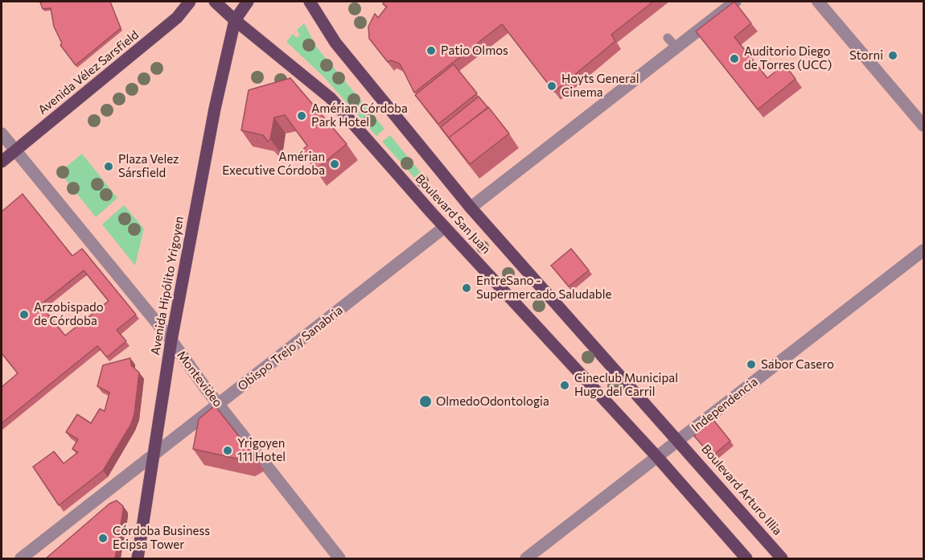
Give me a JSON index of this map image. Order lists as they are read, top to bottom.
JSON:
{
  "streets": {
    "main road": [
      "Avenida Vélez Sarsfield",
      "Boulevard San Juan",
      "Avenida Hipólito Yrigoyen",
      "Boulevard Arturo Illia"
    ],
    "street": ["Obispo Trejo y Sanabria", "Montevideo", "Independencia"]
  },
  "crossings": [
    ["Avenida Vélez Sarsfield", "Montevideo"],
    ["Boulevard San Juan", "Avenida Hipólito Yrigoyen"],
    ["Boulevard San Juan", "Obispo Trejo y Sanabria"],
    ["Boulevard San Juan", "Independencia"],
    ["Boulevard San Juan", "Boulevard Arturo Illia"],
    ["Avenida Hipólito Yrigoyen", "Obispo Trejo y Sanabria"],
    ["Avenida Hipólito Yrigoyen", "Montevideo"],
    ["Obispo Trejo y Sanabria", "Montevideo"],
    ["Independencia", "Boulevard Arturo Illia"]
  ],
  "places": [
    "Patio Olmos",
    "Storni",
    "Auditorio Diego de Torres (UCC)",
    "Hoyts General Cinema",
    "Amérian Córdoba Park Hotel",
    "Amérian Executive Córdoba",
    "Plaza Velez Sársfield",
    "EntreSano - Supermercado Saludable",
    "Arzobispado de Córdoba",
    "Sabor Casero",
    "Cineclub Municipal Hugo del Carril",
    "OlmedoOdontologia",
    "Yrigoyen 111 Hotel",
    "Córdoba Business Ecipsa Tower"
  ]
}
